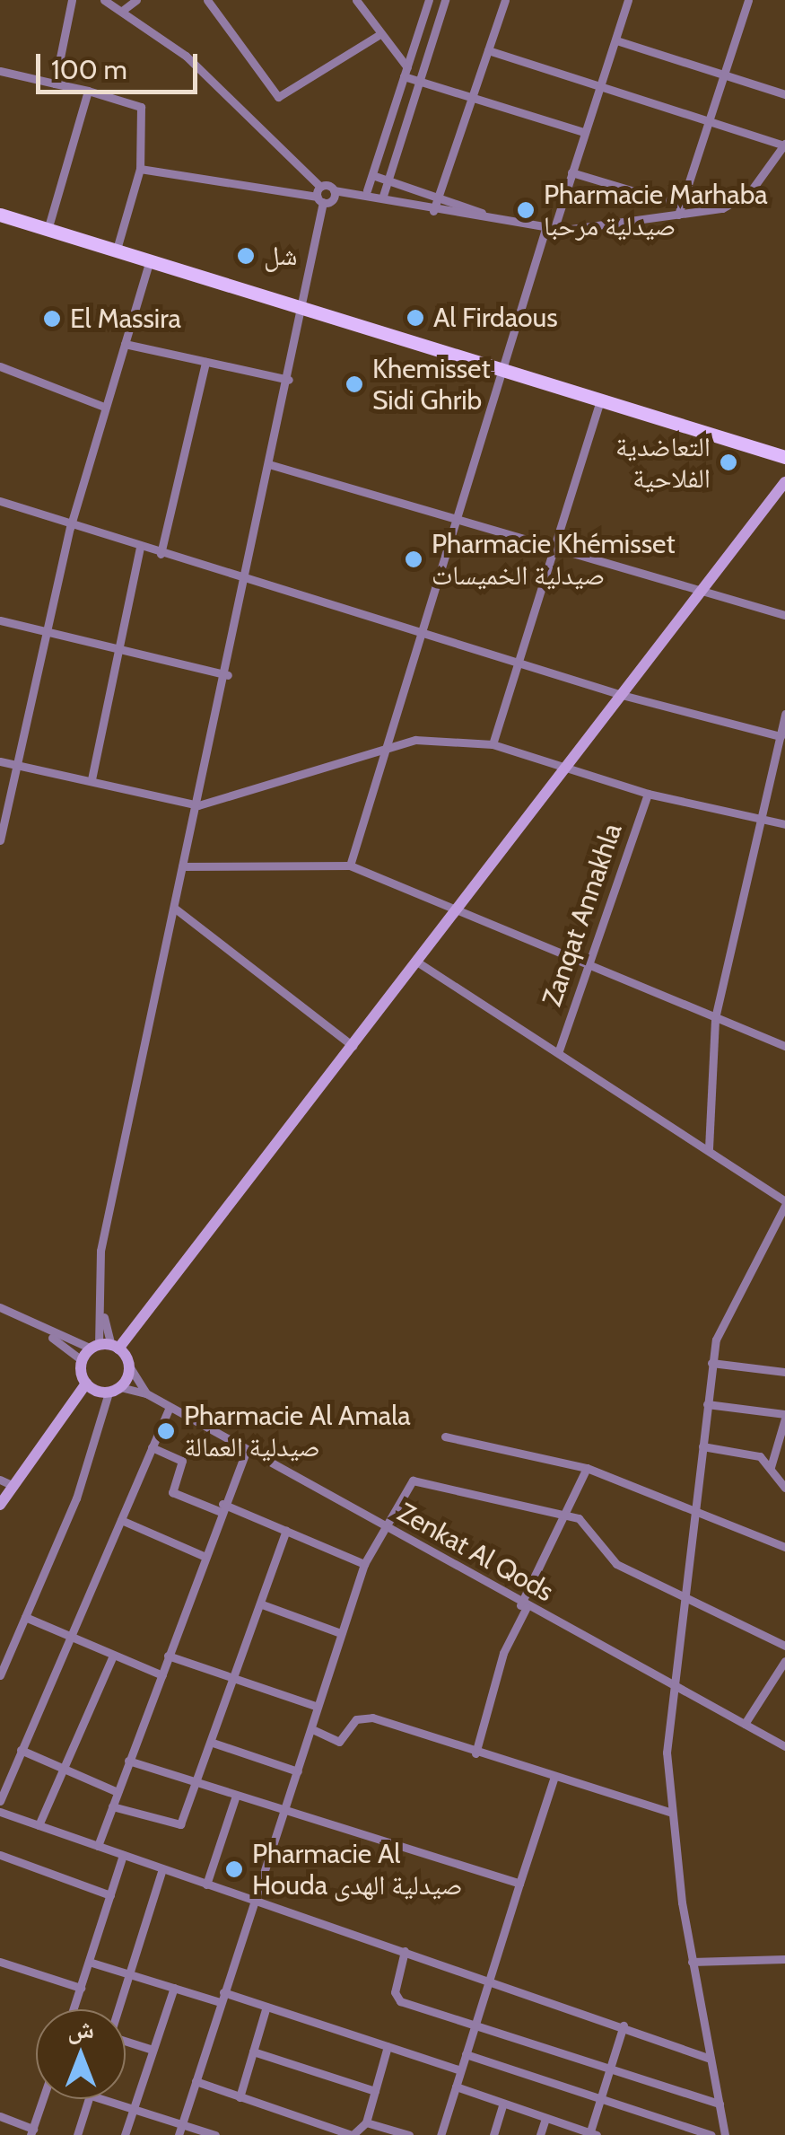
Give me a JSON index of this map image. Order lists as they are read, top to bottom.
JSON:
{
  "streets": {
    "street": ["Zanqat Annakhla", "Zenkat Al Qods"]
  },
  "places": [
    "Pharmacie Marhaba صيدلية مرحبا",
    "شل",
    "Al Firdaous",
    "El Massira",
    "Khemisset Sidi Ghrib",
    "التعاضدية الفلاحية",
    "Pharmacie Khémisset صيدلية الخميسات",
    "Pharmacie Al Amala صيدلية العمالة",
    "Pharmacie Al Houda صيدلية الهدى"
  ],
  "scale_bar": "100 m",
  "north": "top"
}
